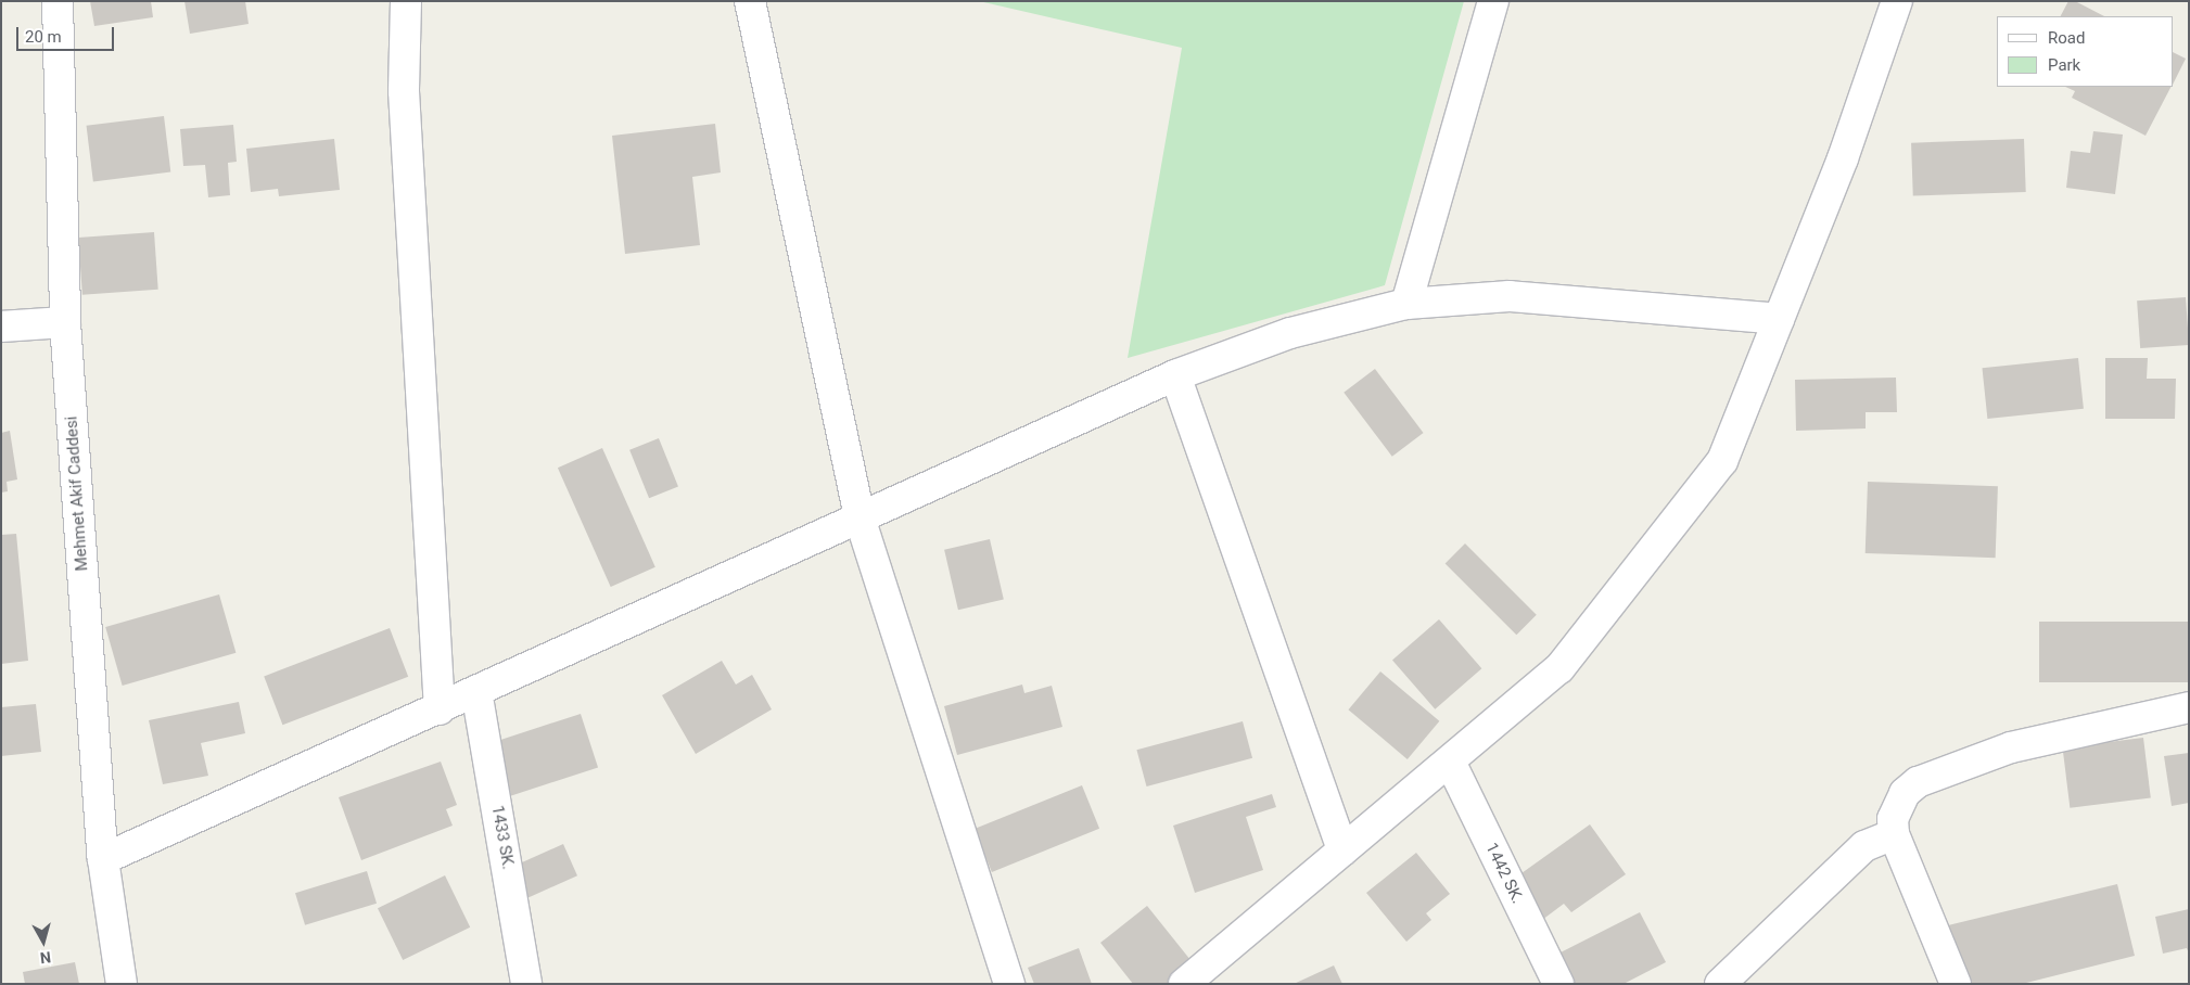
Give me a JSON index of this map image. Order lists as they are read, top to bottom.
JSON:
{
  "streets": {
    "street": ["Mehmet Akif Caddesi", "1433 SK.", "1442 SK."]
  },
  "legend": ["Road", "Park"],
  "scale_bar": "20 m",
  "north": "bottom"
}
